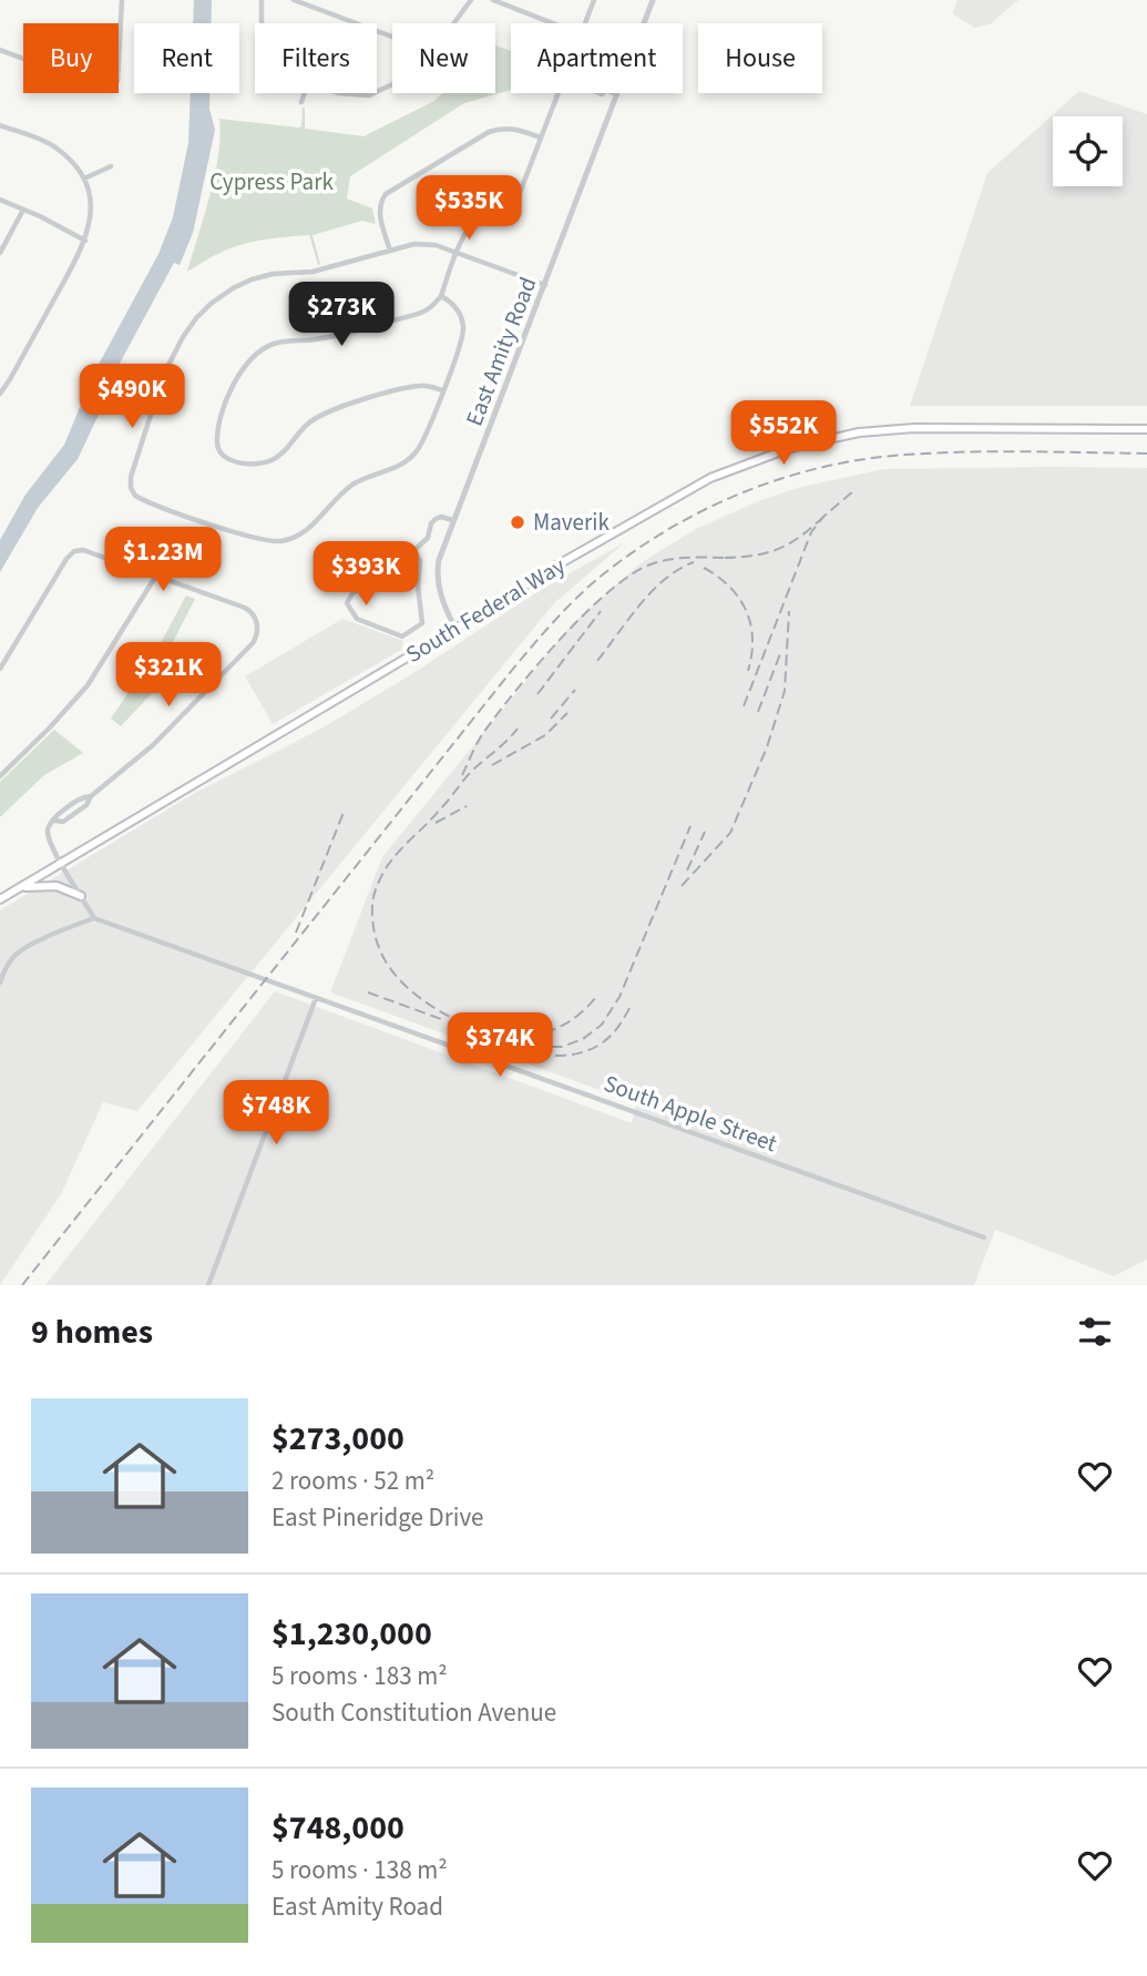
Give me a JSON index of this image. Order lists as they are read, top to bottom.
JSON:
{
  "streets": {
    "main road": ["South Federal Way"],
    "street": ["East Amity Road", "South Apple Street"]
  },
  "crossings": [
    ["East Amity Road", "South Federal Way"]
  ],
  "parks": ["Cypress Park"],
  "places": ["Maverik"],
  "page": {
    "chip": [
      "Buy",
      "Rent",
      "Filters",
      "New",
      "Apartment",
      "House"
    ],
    "price": [
      "$535K",
      "$273K",
      "$490K",
      "$552K",
      "$1.23M",
      "$393K",
      "$321K",
      "$374K",
      "$748K"
    ],
    "heading": "9 homes",
    "list": [
      {
        "name": "$273,000",
        "note": "2 rooms · 52 m² · East Pineridge Drive"
      },
      {
        "name": "$1,230,000",
        "note": "5 rooms · 183 m² · South Constitution Avenue"
      },
      {
        "name": "$748,000",
        "note": "5 rooms · 138 m² · East Amity Road"
      }
    ]
  }
}
